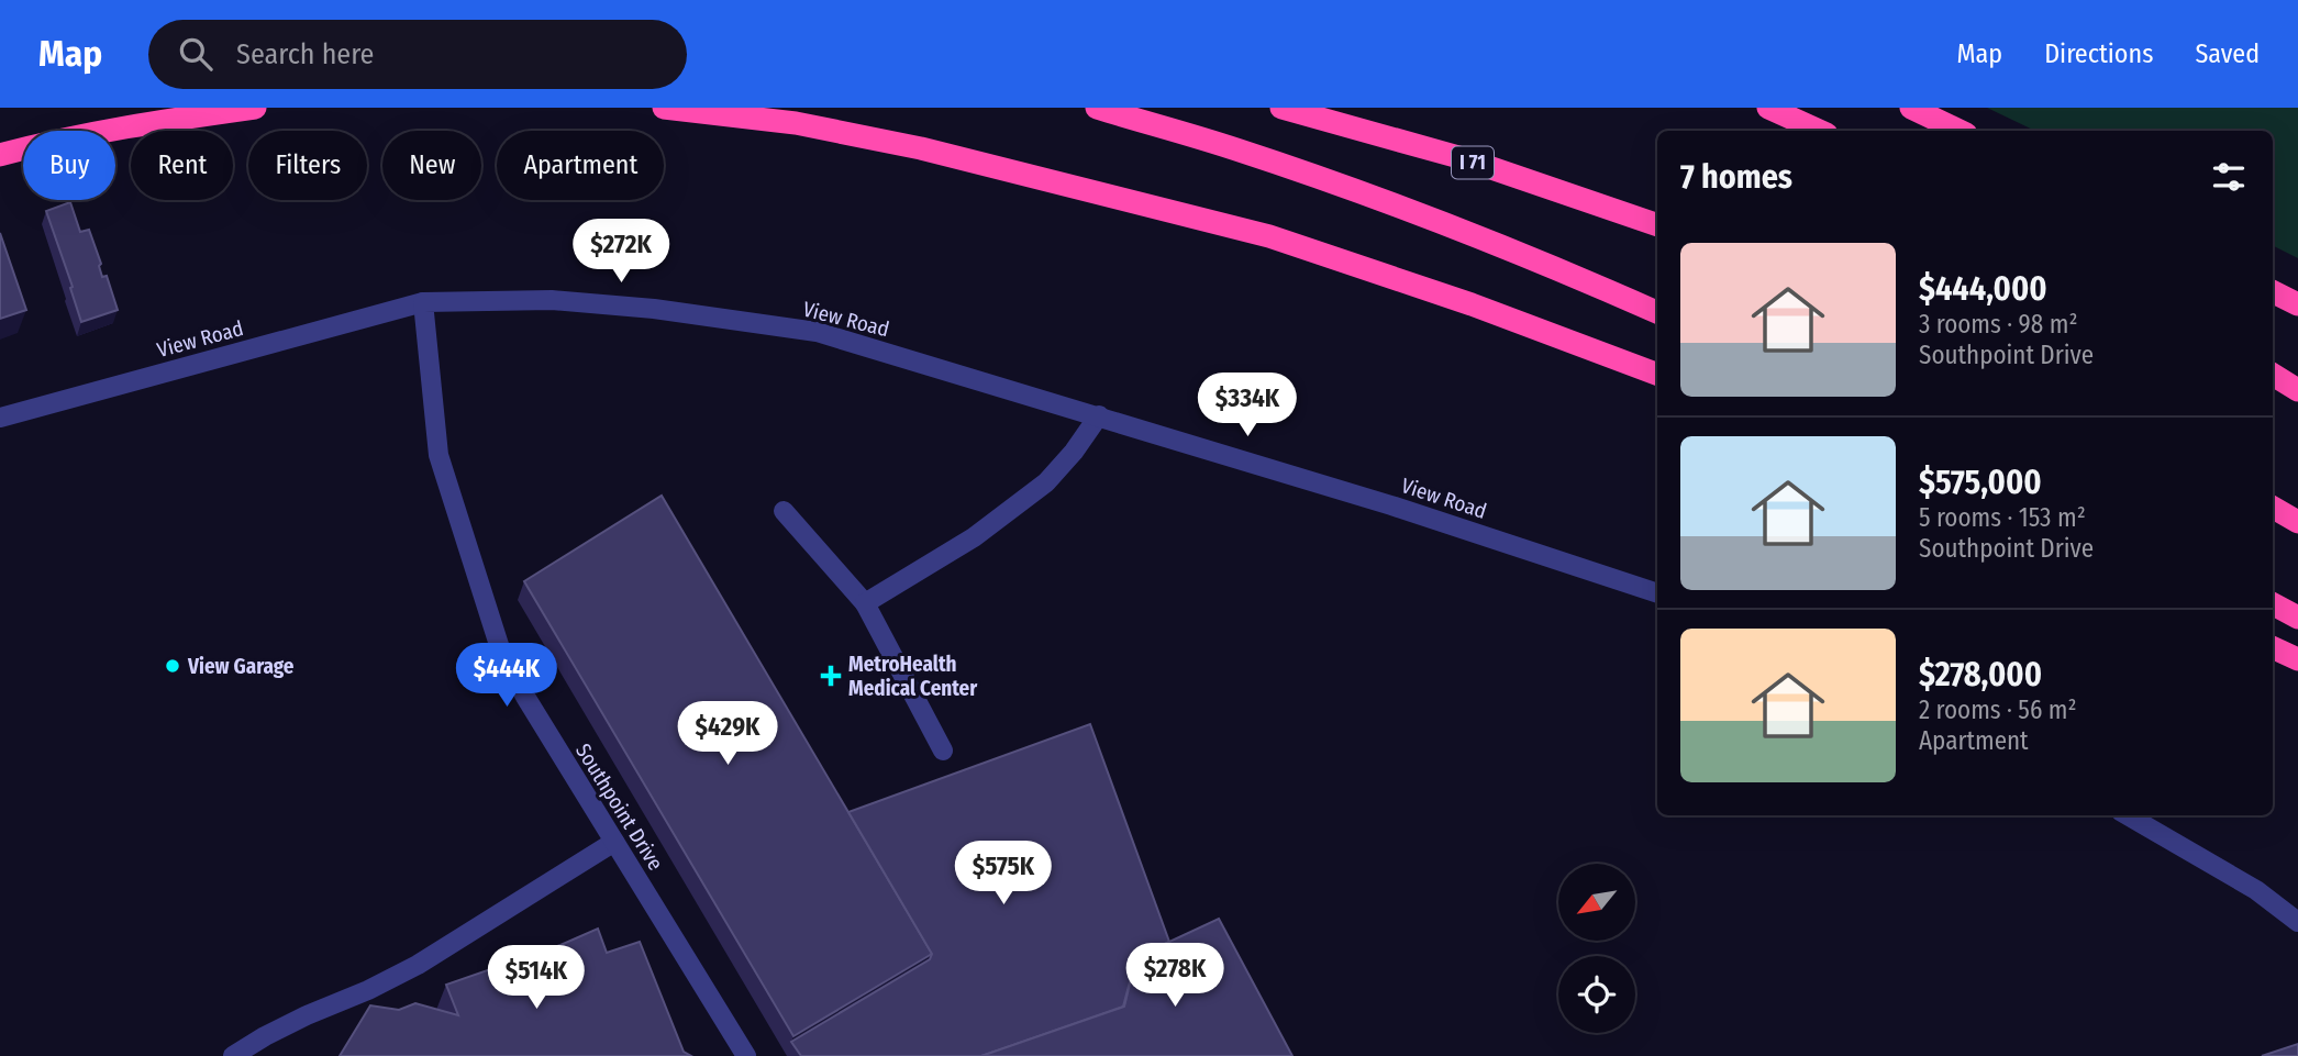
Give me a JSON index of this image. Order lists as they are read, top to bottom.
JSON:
{
  "streets": {
    "highway": ["I 71"],
    "street": ["View Road", "Southpoint Drive"]
  },
  "crossings": [
    ["View Road", "Southpoint Drive"]
  ],
  "places": {
    "other": ["View Garage"],
    "health": ["MetroHealth Medical Center"]
  },
  "north": "bottom left",
  "page": {
    "header": "Map",
    "search": "Search here",
    "nav": ["Map", "Directions", "Saved"],
    "chip": [
      "Buy",
      "Rent",
      "Filters",
      "New",
      "Apartment"
    ],
    "heading": "7 homes",
    "price": [
      "$272K",
      "$334K",
      "$444K",
      "$429K",
      "$575K",
      "$278K",
      "$514K"
    ],
    "list": [
      {
        "name": "$444,000",
        "note": "3 rooms · 98 m² · Southpoint Drive"
      },
      {
        "name": "$575,000",
        "note": "5 rooms · 153 m² · Southpoint Drive"
      },
      {
        "name": "$278,000",
        "note": "2 rooms · 56 m² · Apartment"
      }
    ]
  }
}
